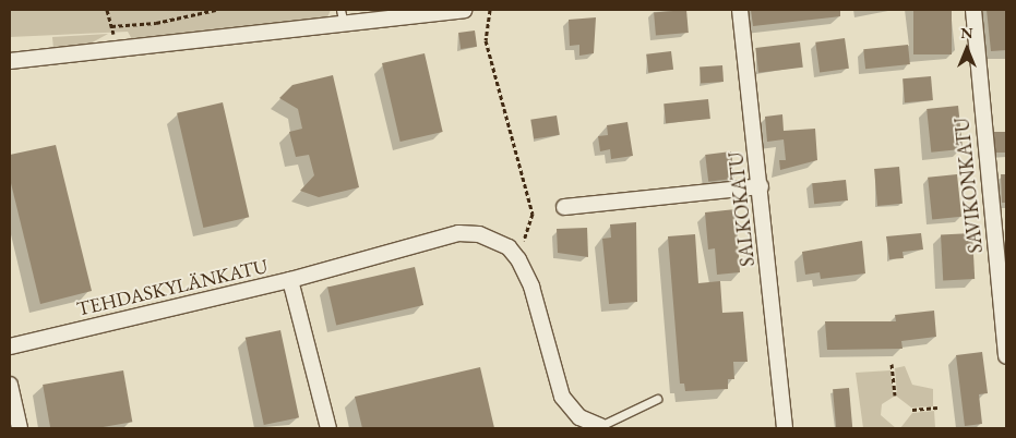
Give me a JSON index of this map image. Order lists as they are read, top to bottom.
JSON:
{
  "streets": {
    "street": ["SAVIKONKATU", "SALKOKATU", "TEHDASKYLÄNKATU"]
  },
  "north": "top"
}
